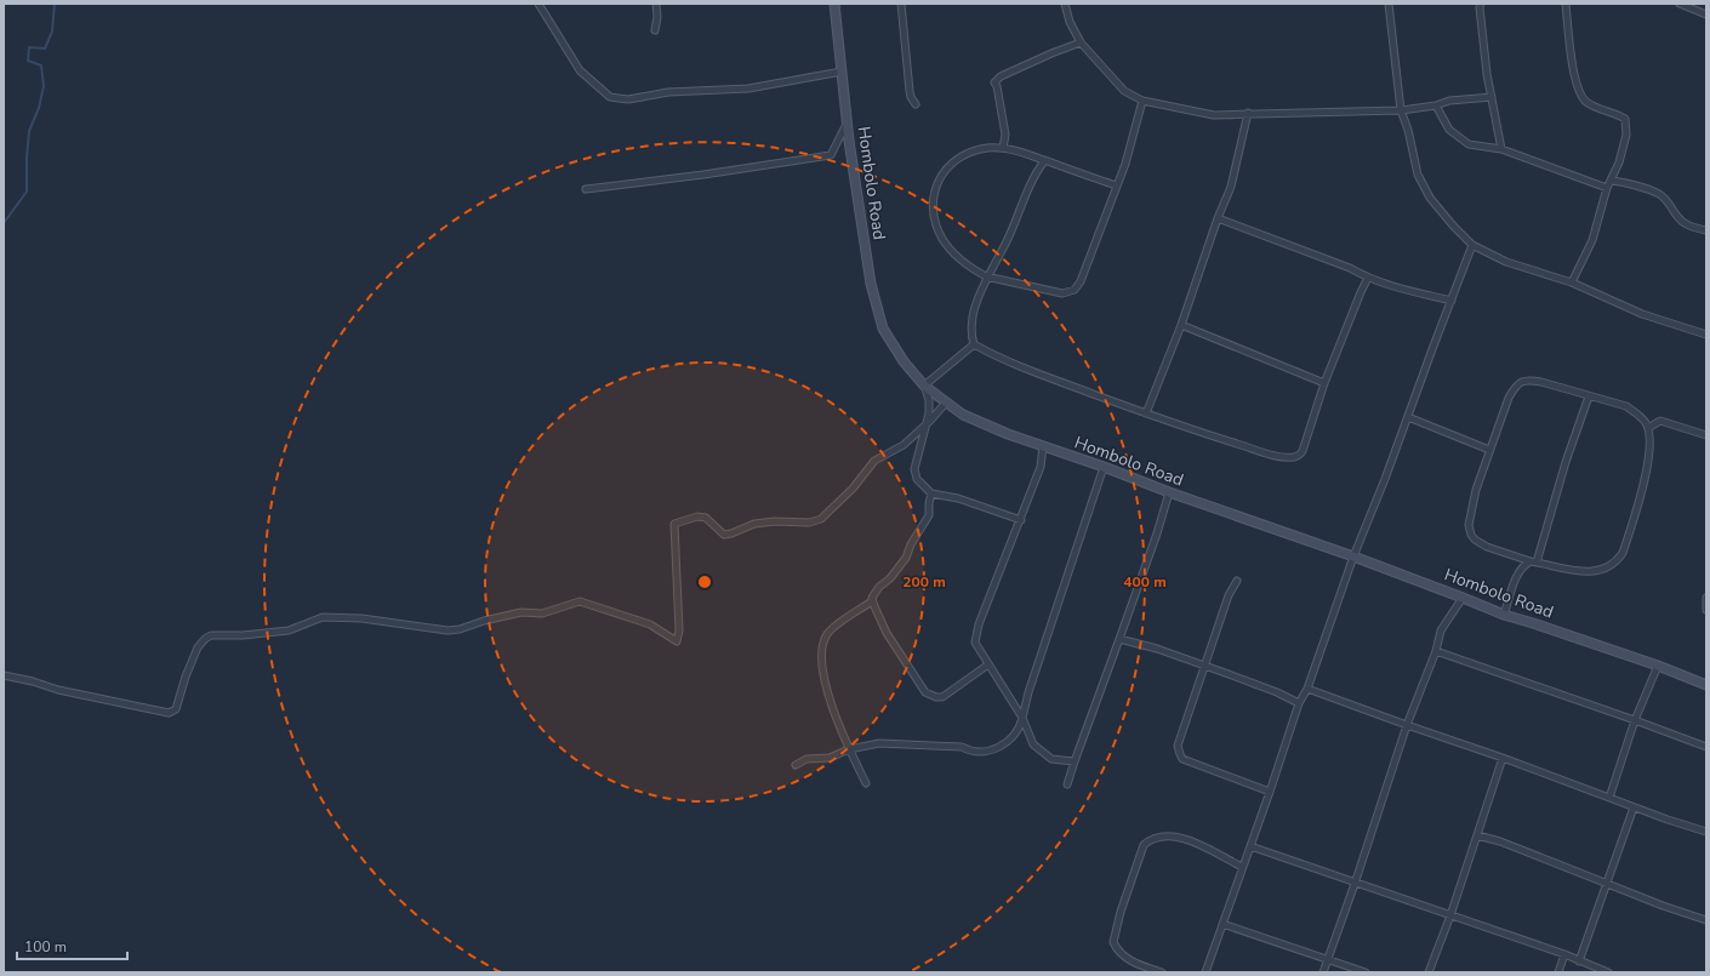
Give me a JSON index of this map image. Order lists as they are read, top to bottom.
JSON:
{
  "streets": {
    "street": ["Hombolo Road"]
  },
  "scale_bar": "100 m",
  "rings": ["200 m", "400 m"]
}
